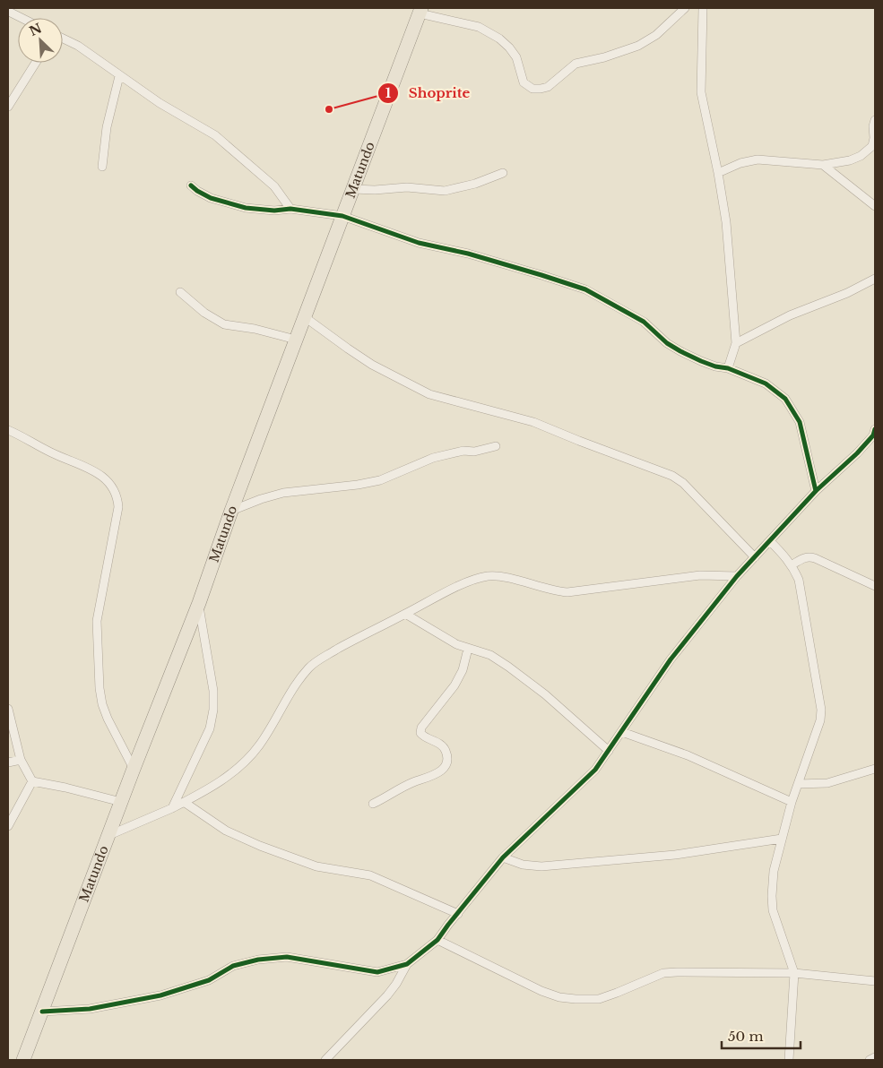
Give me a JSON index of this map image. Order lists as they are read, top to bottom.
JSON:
{
  "streets": {
    "main road": ["Matundo"]
  },
  "places": ["Shoprite"],
  "scale_bar": "50 m",
  "north": "top left"
}
